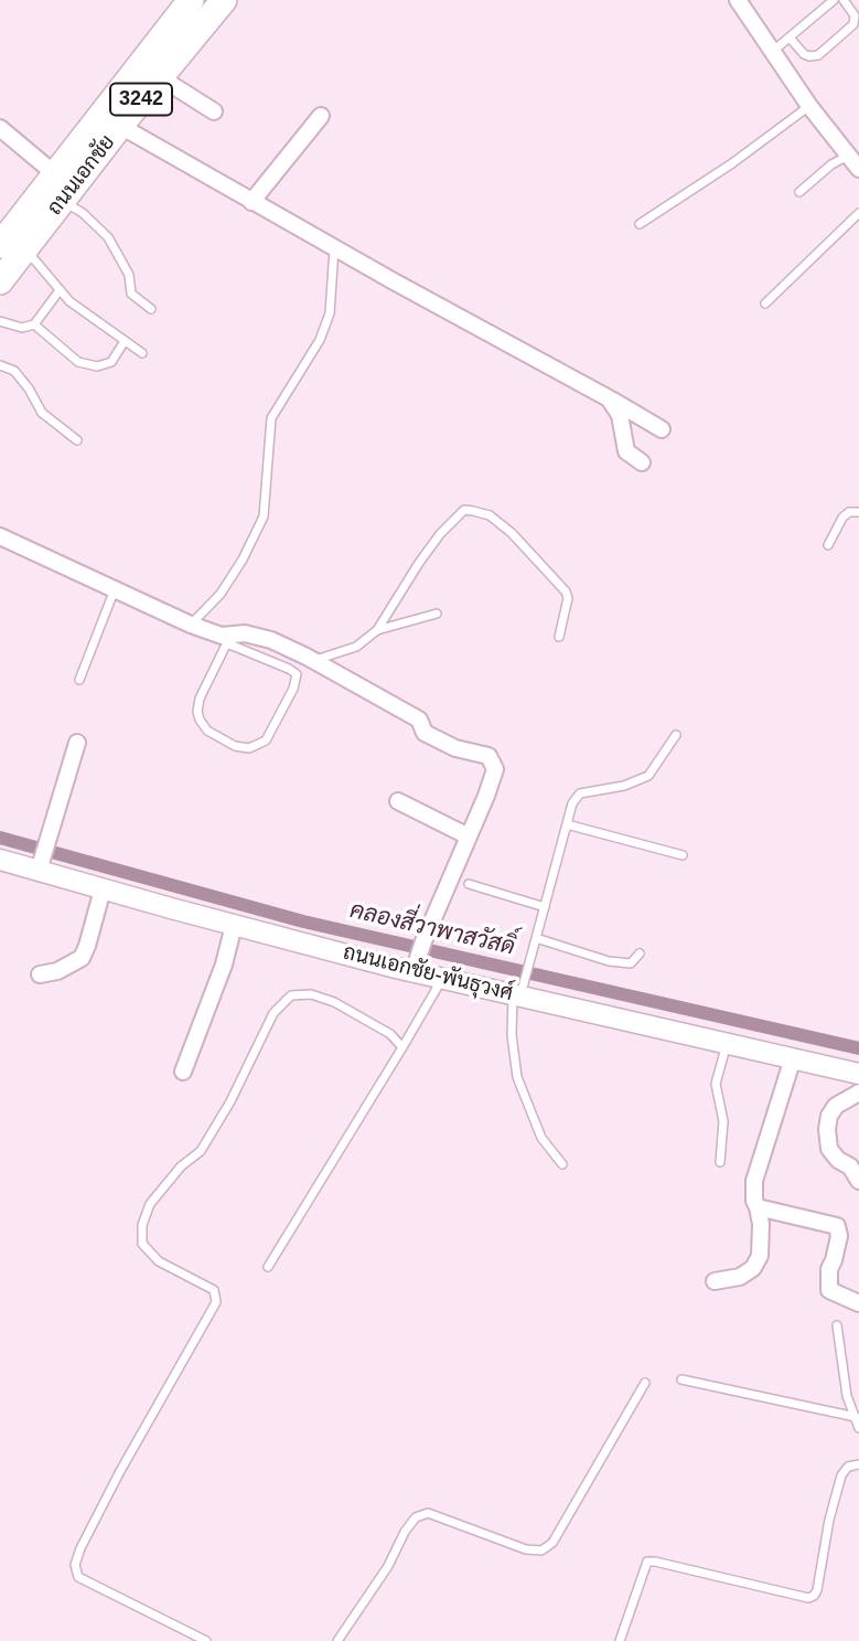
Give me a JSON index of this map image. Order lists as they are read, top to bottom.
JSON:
{
  "streets": {
    "main road": ["3242", "ถนนเอกชัย"],
    "street": ["ถนนเอกชัย-พันธุวงศ์"]
  },
  "water": ["คลองสี่วาพาสวัสดิ์"]
}
